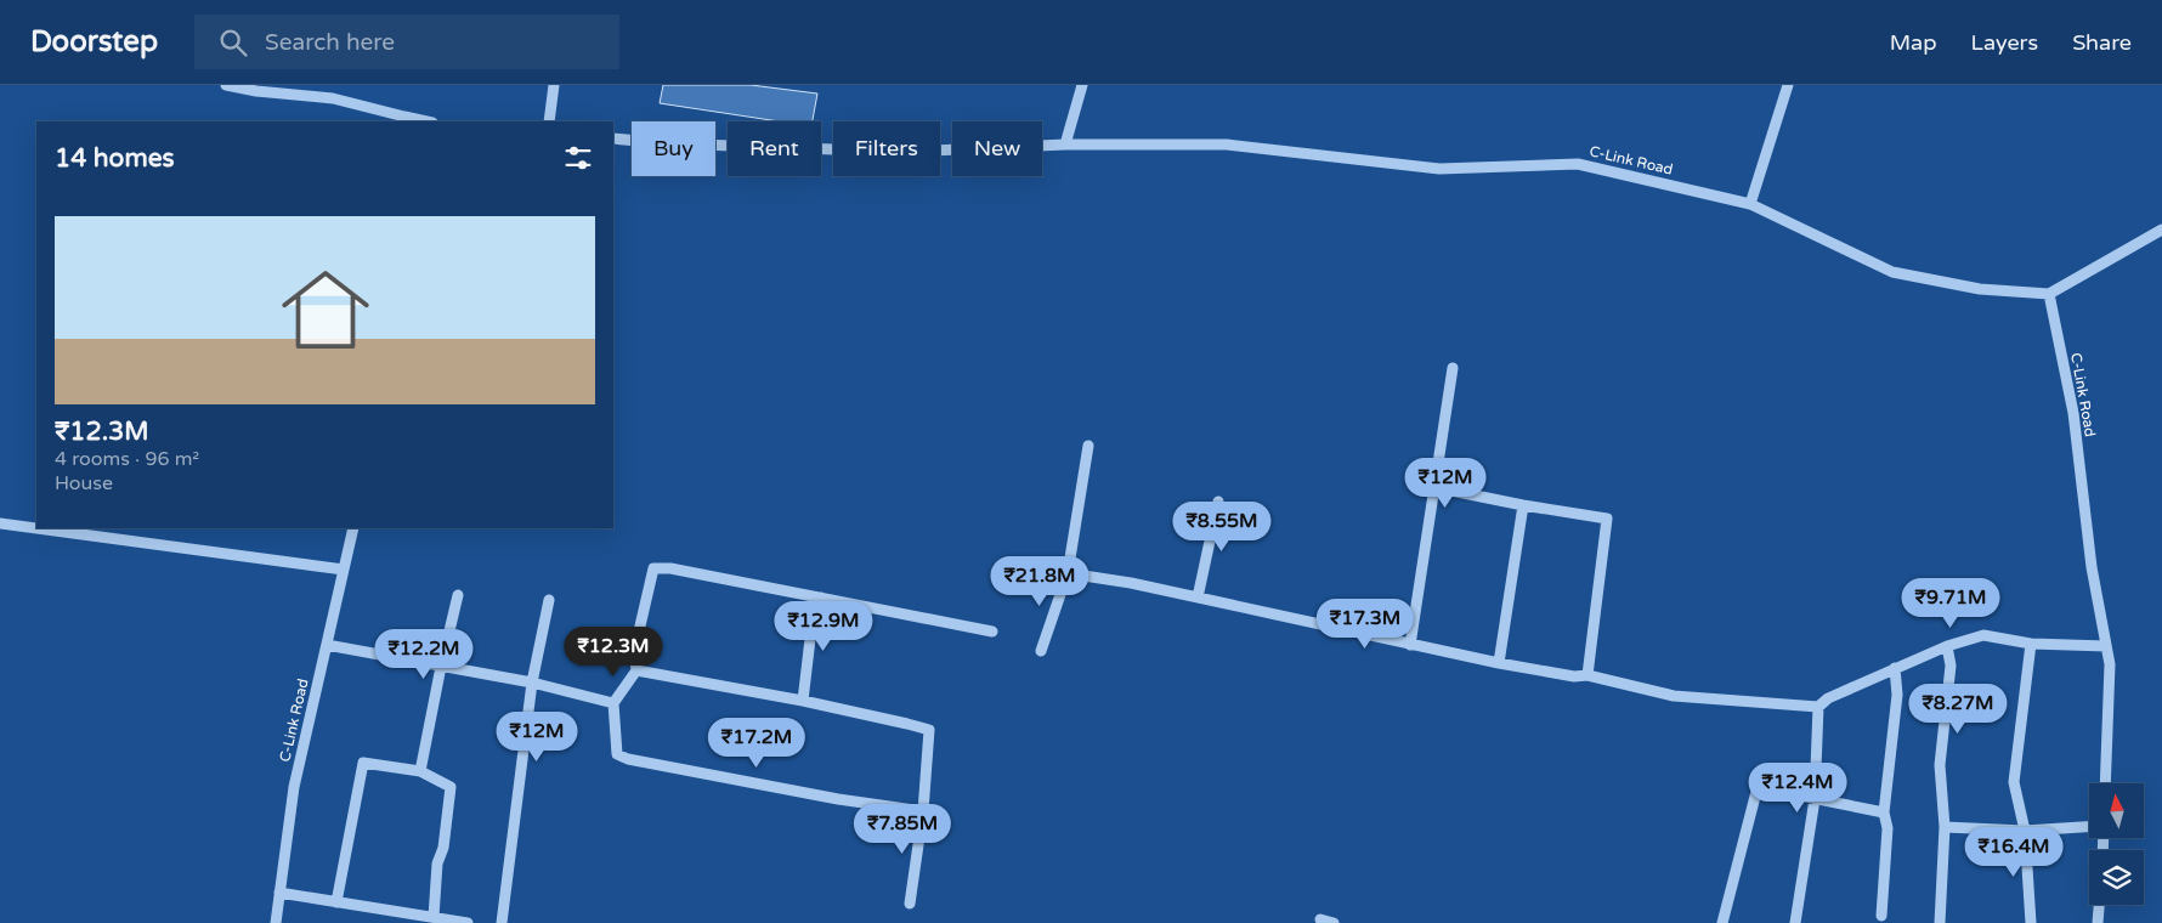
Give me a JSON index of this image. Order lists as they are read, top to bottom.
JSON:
{
  "streets": {
    "street": ["C-Link Road"]
  },
  "north": "top",
  "page": {
    "header": "Doorstep",
    "search": "Search here",
    "nav": ["Map", "Layers", "Share"],
    "chip": [
      "Buy",
      "Rent",
      "Filters",
      "New"
    ],
    "heading": "14 homes",
    "list": [
      {
        "name": "₹12.3M",
        "note": "4 rooms · 96 m² · House"
      }
    ],
    "price": [
      "₹12M",
      "₹8.55M",
      "₹21.8M",
      "₹9.71M",
      "₹17.3M",
      "₹12.9M",
      "₹12.3M",
      "₹12.2M",
      "₹8.27M",
      "₹12M",
      "₹17.2M",
      "₹12.4M",
      "₹7.85M",
      "₹16.4M"
    ]
  }
}
